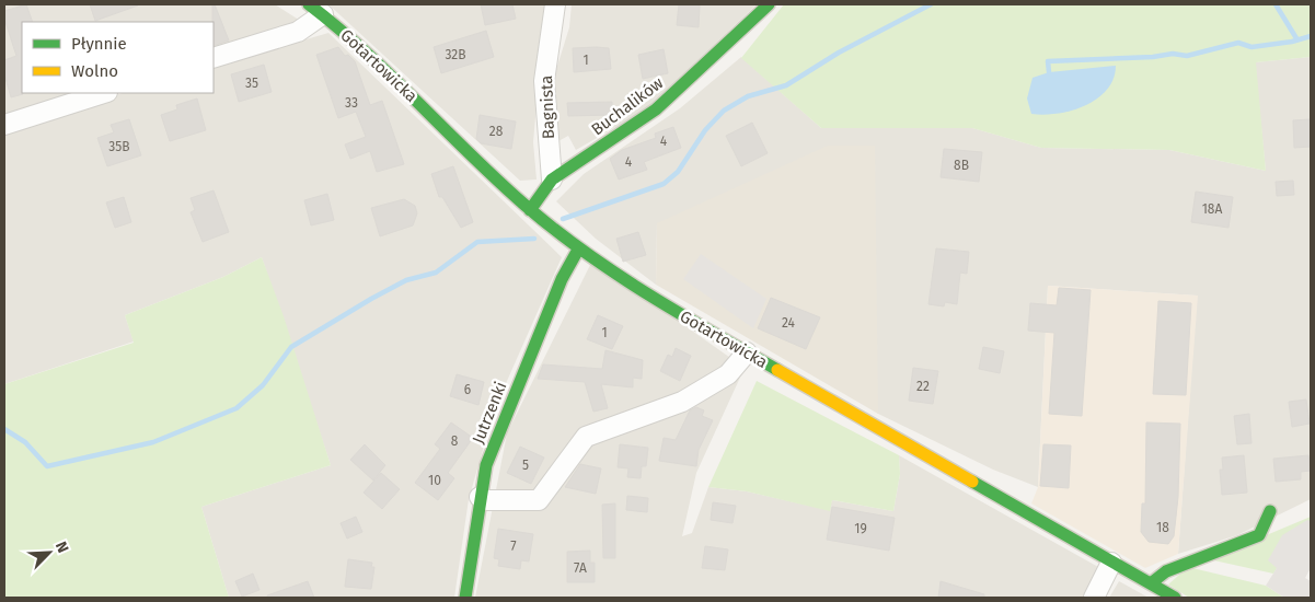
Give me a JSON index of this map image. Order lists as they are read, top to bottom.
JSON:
{
  "streets": {
    "street": [
      "Gotartowicka",
      "Buchalików",
      "Bagnista",
      "Jutrzenki"
    ]
  },
  "crossings": [
    ["Gotartowicka", "Buchalików"],
    ["Gotartowicka", "Jutrzenki"],
    ["Buchalików", "Bagnista"]
  ],
  "house_numbers": [
    "32B",
    "1",
    "35",
    "33",
    "28",
    "4",
    "35B",
    "4",
    "8B",
    "18A",
    "24",
    "1",
    "22",
    "6",
    "8",
    "5",
    "10",
    "18",
    "19",
    "7",
    "7A"
  ],
  "legend": ["Płynnie", "Wolno"],
  "north": "top right"
}
